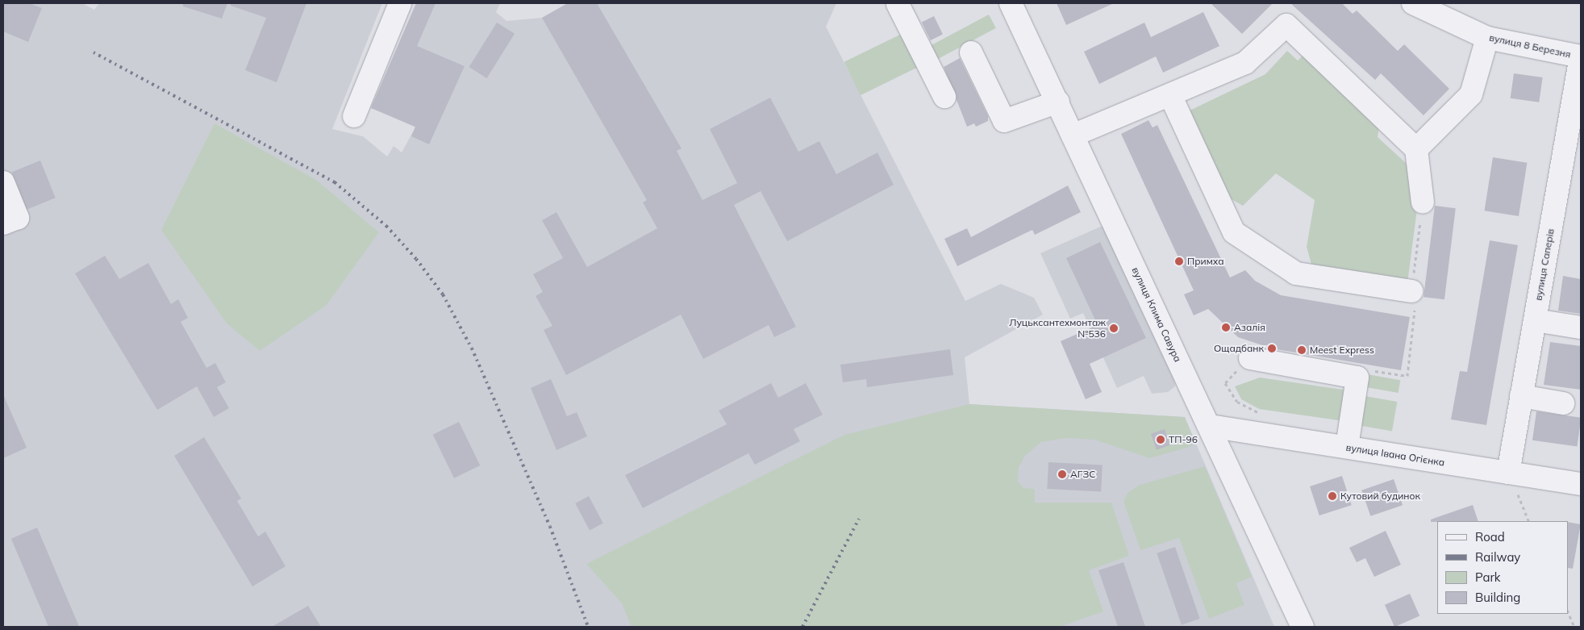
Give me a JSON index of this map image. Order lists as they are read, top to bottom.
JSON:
{
  "streets": {
    "street": [
      "вулиця 8 Березня",
      "вулиця Саперів",
      "вулиця Клима Савура",
      "вулиця Івана Огієнка"
    ]
  },
  "crossings": [
    ["вулиця 8 Березня", "вулиця Саперів"],
    ["вулиця Саперів", "вулиця Івана Огієнка"],
    ["вулиця Клима Савура", "вулиця Івана Огієнка"]
  ],
  "places": [
    "Примха",
    "Азалія",
    "Луцьксантехмонтаж №536",
    "Ощадбанк",
    "Meest Express",
    "ТП-96",
    "АГЗС",
    "Кутовий будинок"
  ],
  "legend": [
    "Road",
    "Railway",
    "Park",
    "Building"
  ]
}
